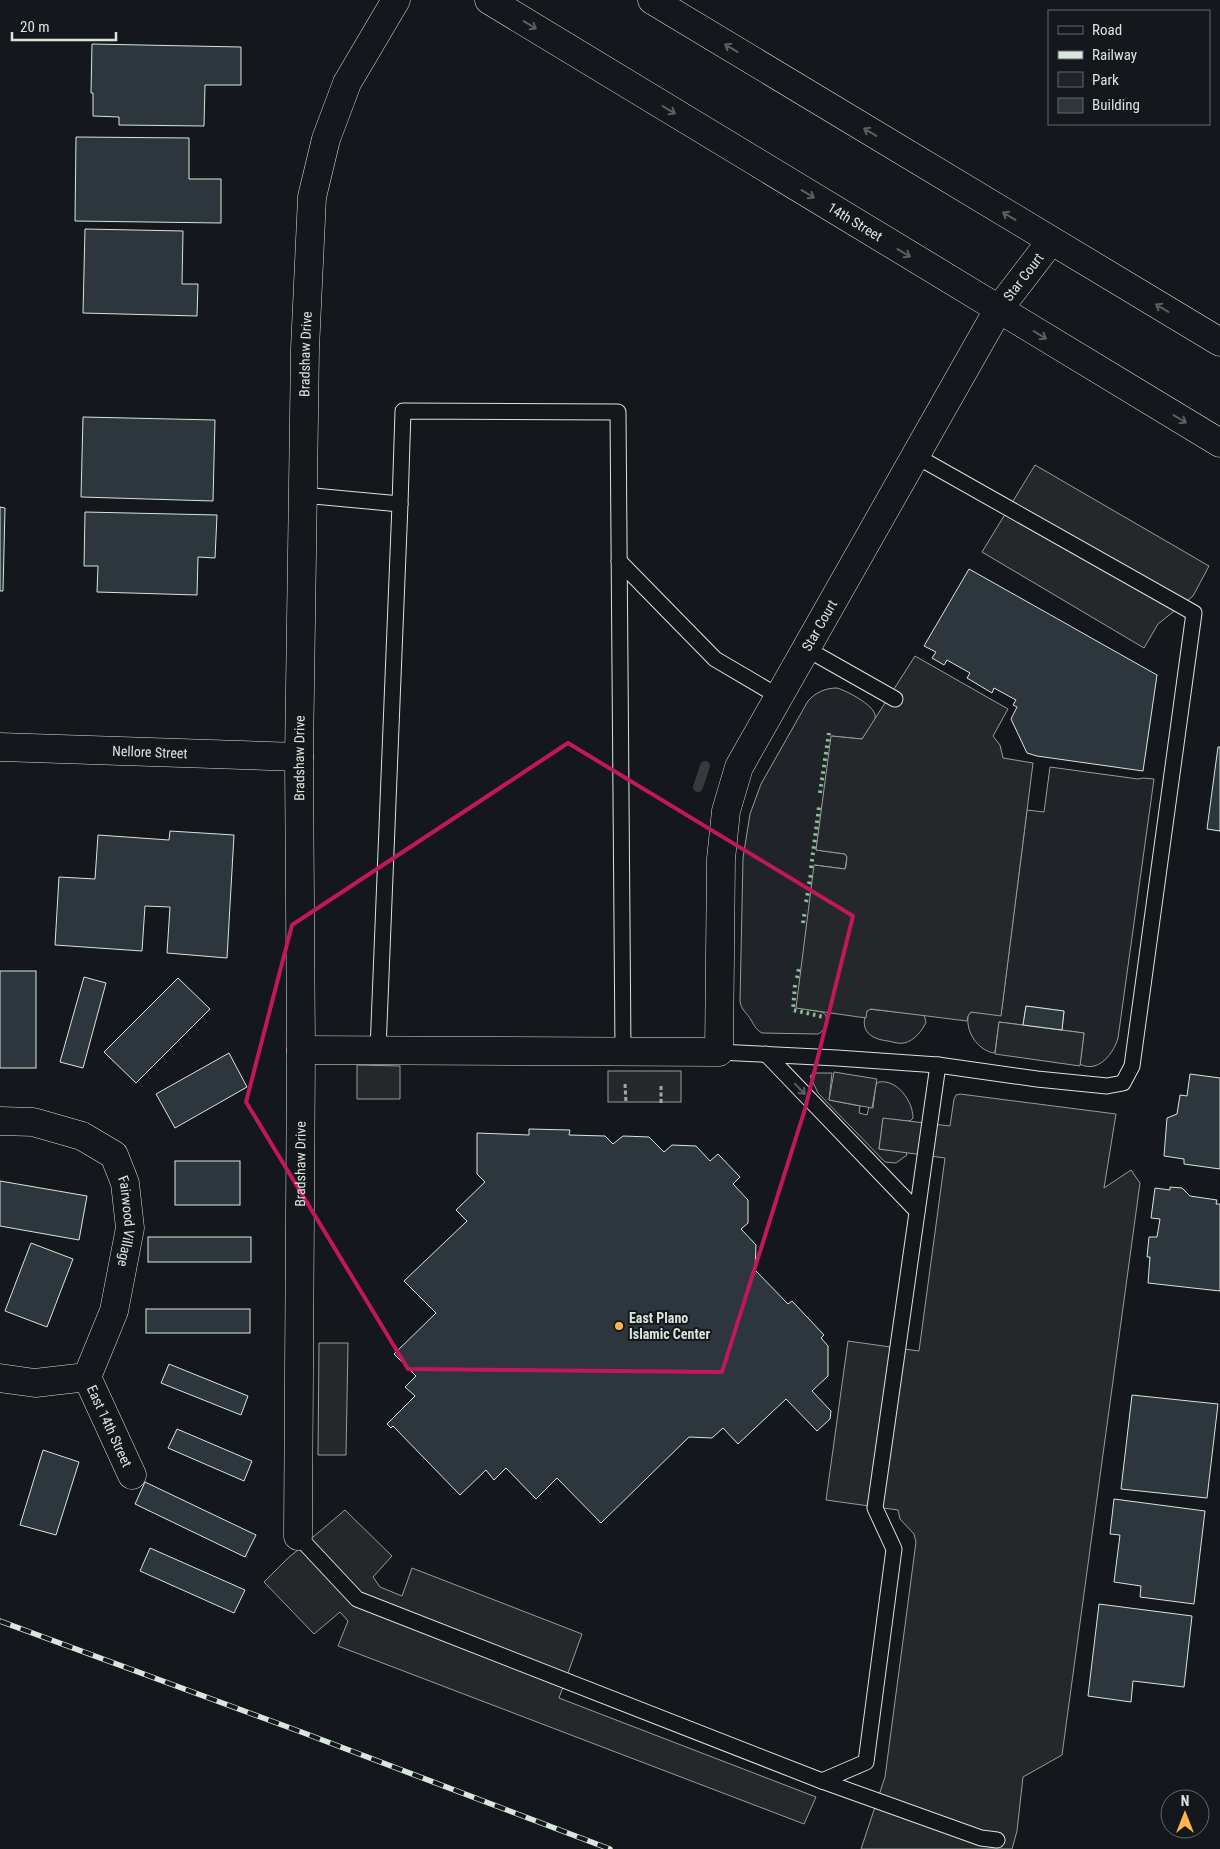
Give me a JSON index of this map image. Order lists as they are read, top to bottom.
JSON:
{
  "streets": {
    "street": [
      "14th Street",
      "Star Court",
      "Bradshaw Drive",
      "Nellore Street",
      "Fairwood Village",
      "East 14th Street"
    ]
  },
  "crossings": [
    ["14th Street", "Star Court"],
    ["Bradshaw Drive", "Nellore Street"],
    ["Fairwood Village", "East 14th Street"]
  ],
  "places": ["East Plano Islamic Center"],
  "legend": [
    "Road",
    "Railway",
    "Park",
    "Building"
  ],
  "scale_bar": "20 m",
  "north": "top"
}
